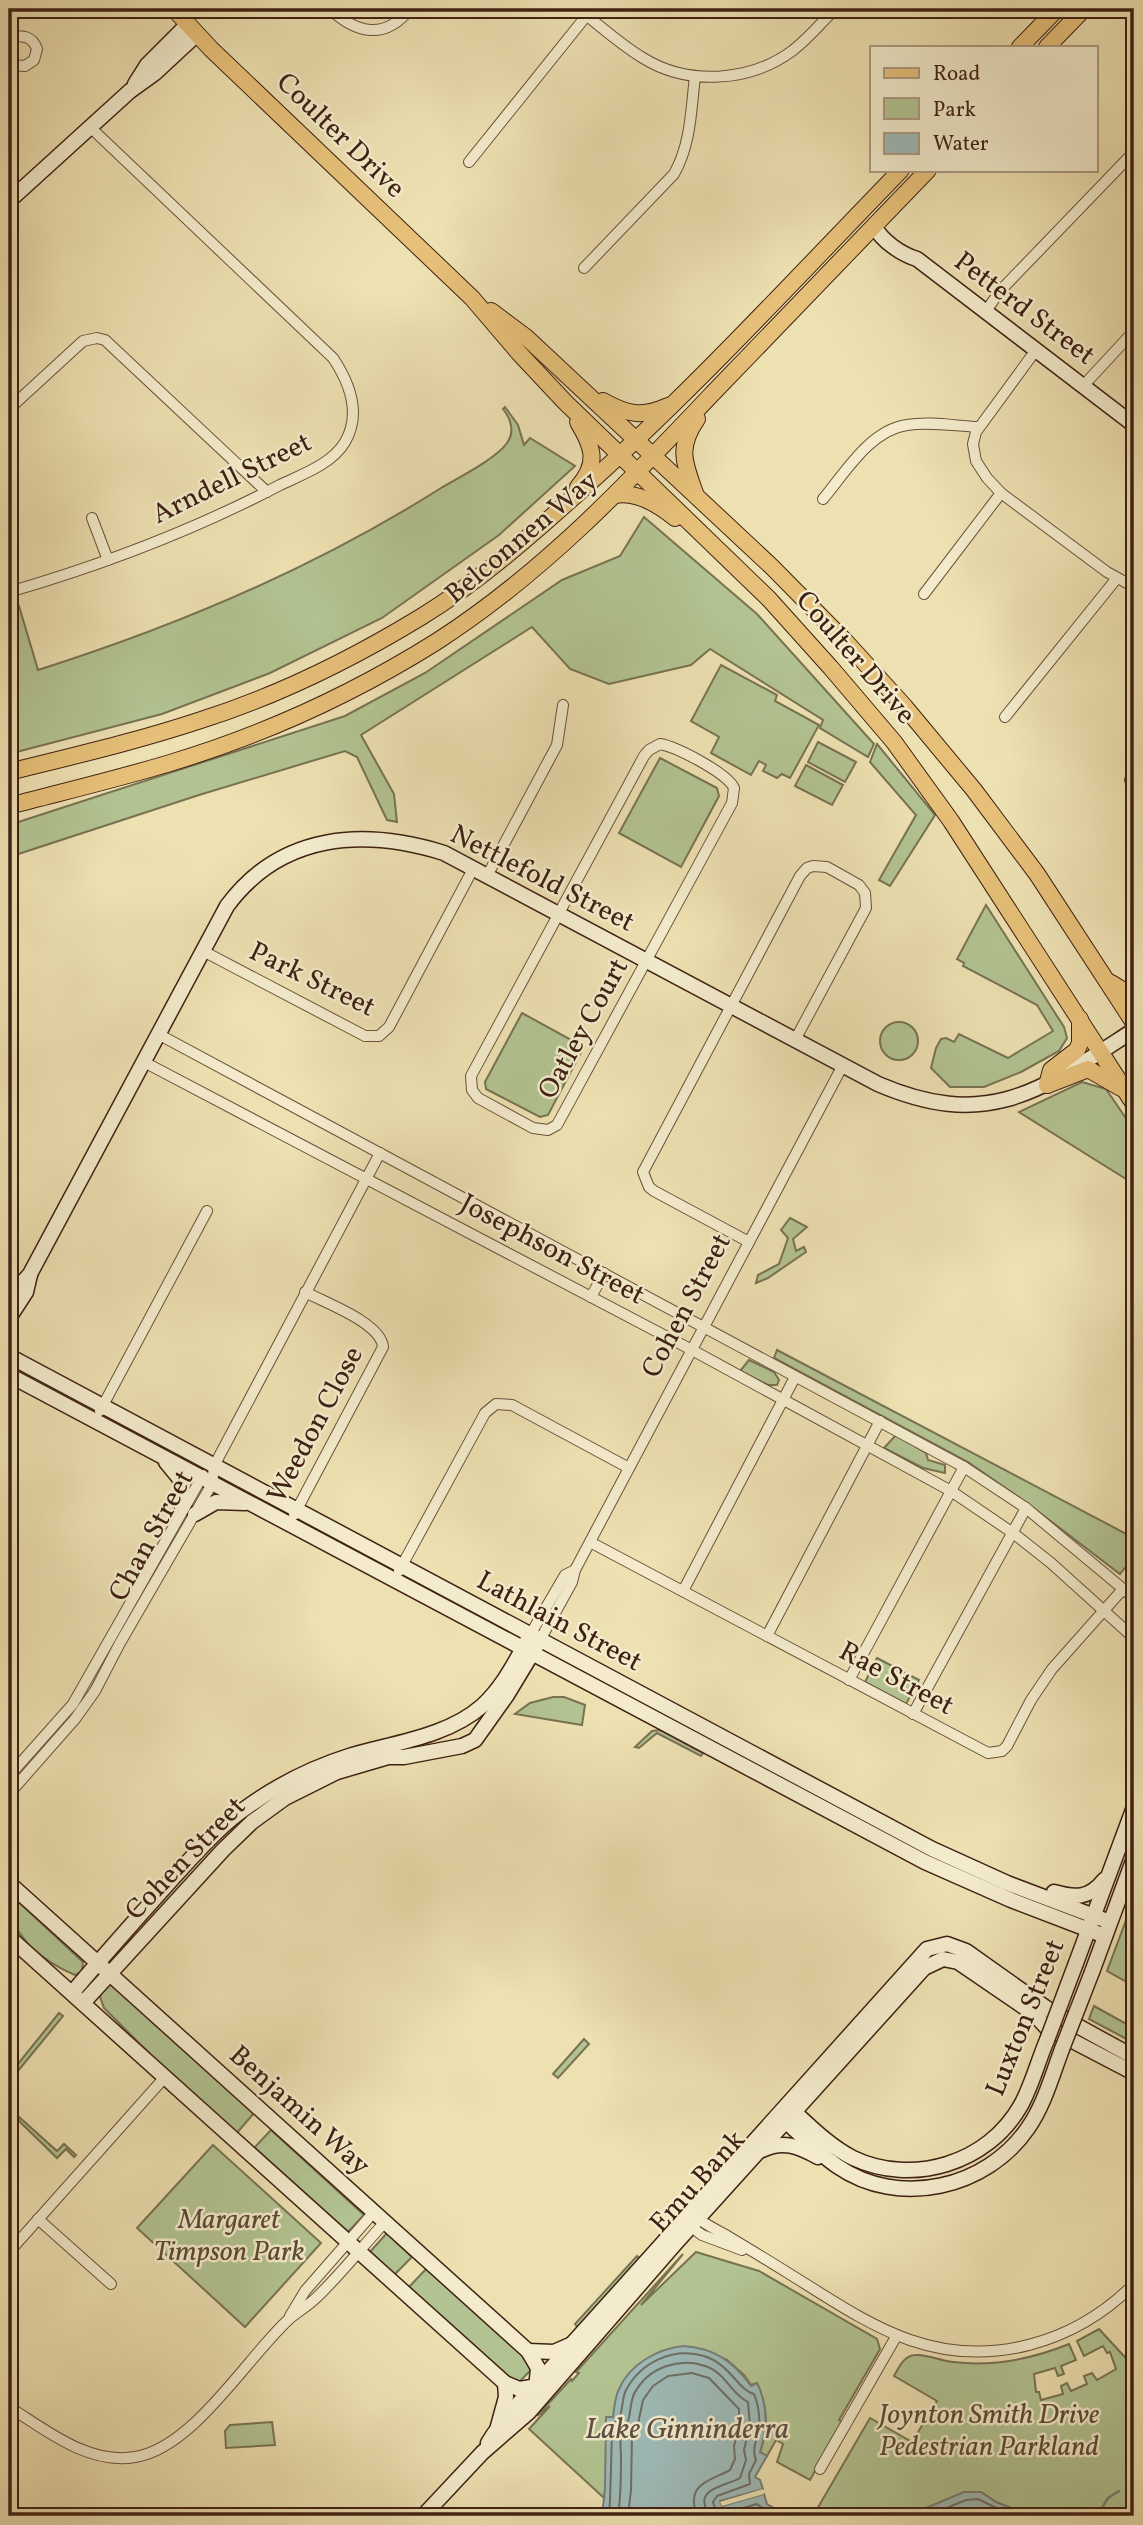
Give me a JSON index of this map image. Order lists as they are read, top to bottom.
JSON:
{
  "streets": {
    "main road": ["Coulter Drive", "Belconnen Way"],
    "street": [
      "Petterd Street",
      "Arndell Street",
      "Nettlefold Street",
      "Park Street",
      "Oatley Court",
      "Josephson Street",
      "Cohen Street",
      "Weedon Close",
      "Chan Street",
      "Lathlain Street",
      "Rae Street",
      "Luxton Street",
      "Benjamin Way",
      "Emu Bank"
    ]
  },
  "crossings": [
    ["Coulter Drive", "Belconnen Way"],
    ["Coulter Drive", "Nettlefold Street"],
    ["Petterd Street", "Belconnen Way"],
    ["Nettlefold Street", "Park Street"],
    ["Nettlefold Street", "Oatley Court"],
    ["Nettlefold Street", "Josephson Street"],
    ["Nettlefold Street", "Cohen Street"],
    ["Josephson Street", "Cohen Street"],
    ["Josephson Street", "Rae Street"],
    ["Cohen Street", "Lathlain Street"],
    ["Cohen Street", "Rae Street"],
    ["Cohen Street", "Benjamin Way"],
    ["Weedon Close", "Lathlain Street"],
    ["Chan Street", "Lathlain Street"],
    ["Lathlain Street", "Luxton Street"],
    ["Luxton Street", "Emu Bank"]
  ],
  "water": ["Lake Ginninderra"],
  "parks": ["Margaret Timpson Park", "Joynton Smith Drive Pedestrian Parkland"],
  "legend": ["Road", "Park", "Water"]
}
